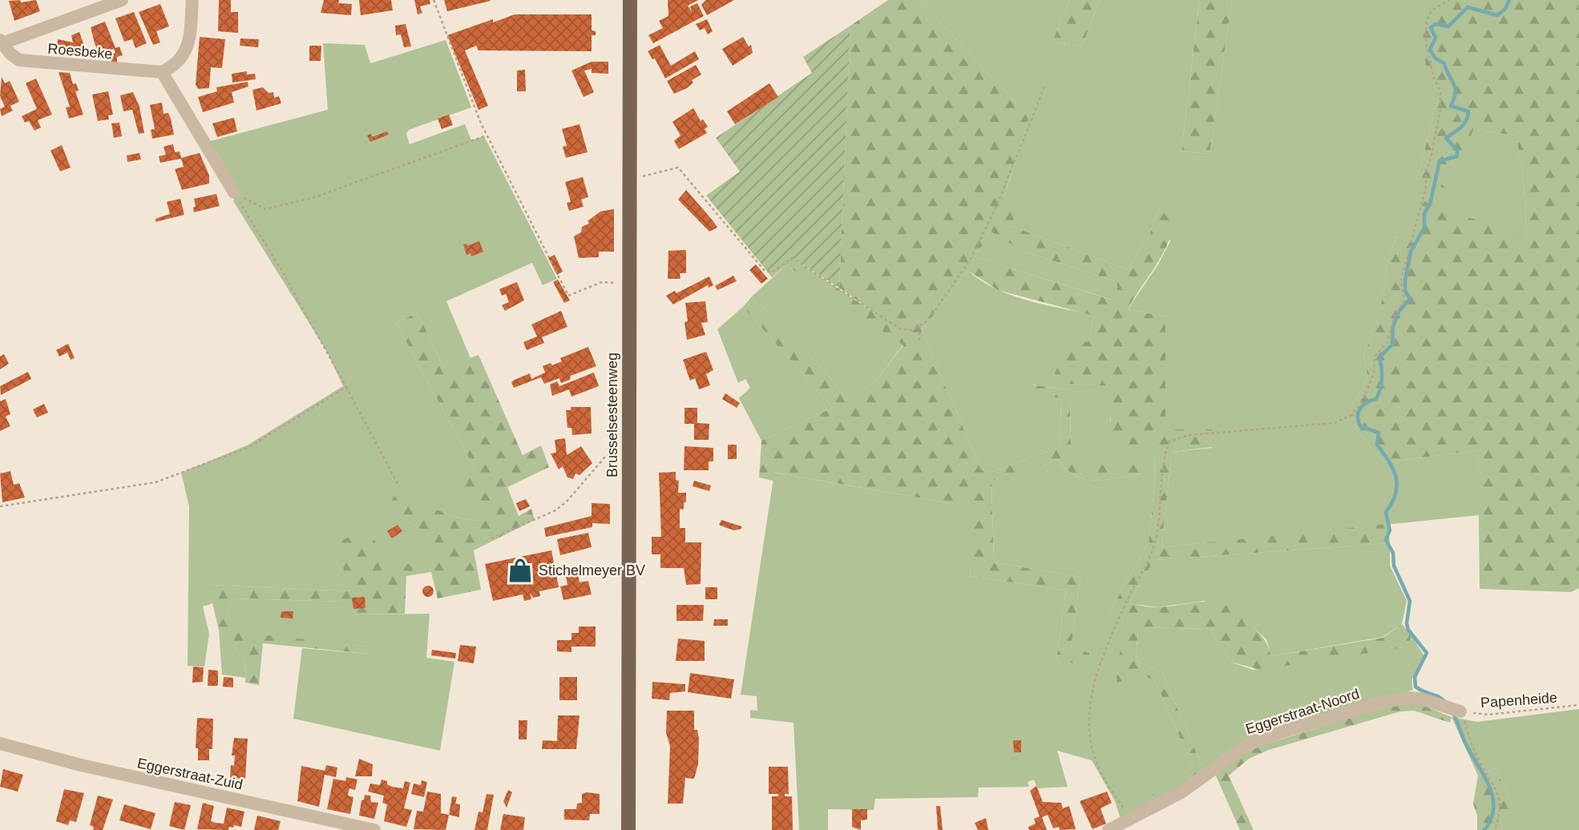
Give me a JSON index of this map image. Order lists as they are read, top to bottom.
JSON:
{
  "streets": {
    "main road": ["Brusselsesteenweg"],
    "street": ["Roesbeke", "Eggerstraat-Noord", "Eggerstraat-Zuid"],
    "path": ["Papenheide"]
  },
  "crossings": [
    ["Papenheide", "Eggerstraat-Noord"]
  ],
  "places": {
    "shop": ["Stichelmeyer BV"]
  }
}
